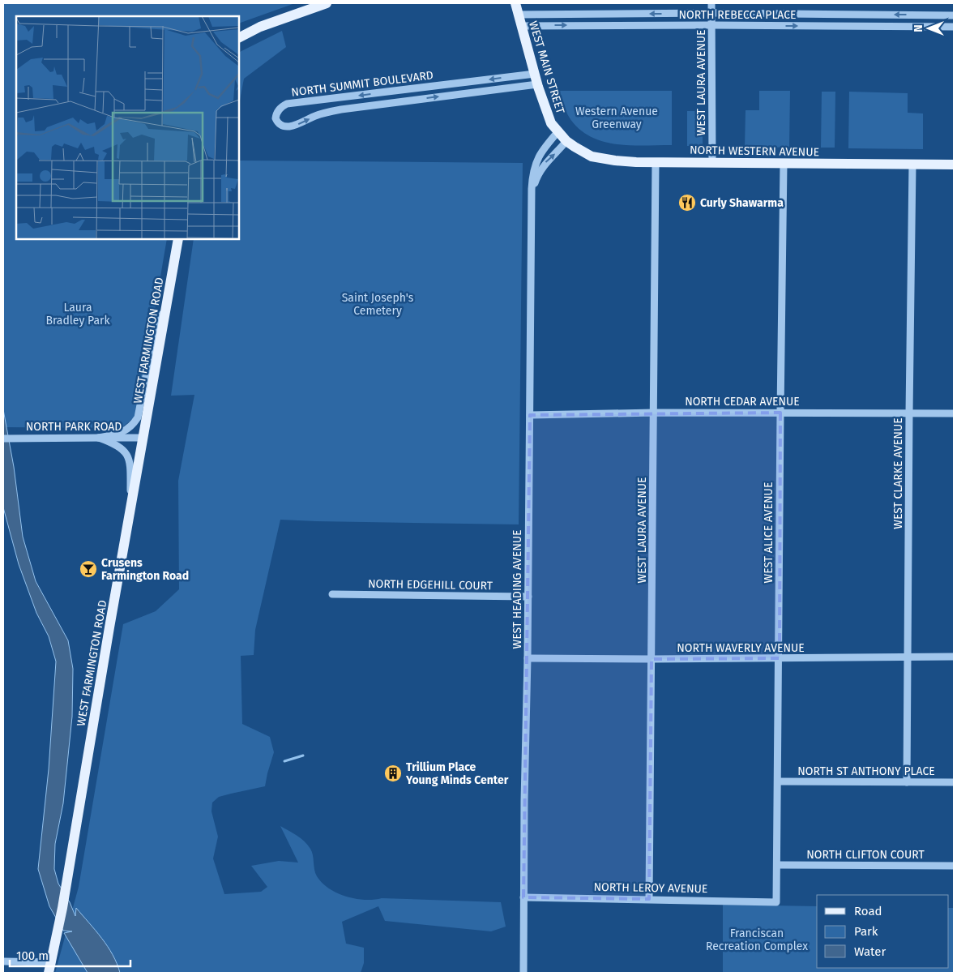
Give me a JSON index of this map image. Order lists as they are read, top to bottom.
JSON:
{
  "streets": {
    "main road": ["WEST MAIN STREET", "NORTH WESTERN AVENUE", "WEST FARMINGTON ROAD"],
    "street": [
      "NORTH REBECCA PLACE",
      "WEST LAURA AVENUE",
      "NORTH SUMMIT BOULEVARD",
      "NORTH CEDAR AVENUE",
      "NORTH PARK ROAD",
      "WEST CLARKE AVENUE",
      "WEST ALICE AVENUE",
      "NORTH EDGEHILL COURT",
      "WEST HEADING AVENUE",
      "NORTH WAVERLY AVENUE",
      "NORTH ST ANTHONY PLACE",
      "NORTH CLIFTON COURT",
      "NORTH LEROY AVENUE"
    ]
  },
  "crossings": [
    ["NORTH REBECCA PLACE", "WEST MAIN STREET"],
    ["NORTH REBECCA PLACE", "WEST LAURA AVENUE"],
    ["WEST MAIN STREET", "NORTH SUMMIT BOULEVARD"],
    ["WEST MAIN STREET", "NORTH WESTERN AVENUE"],
    ["WEST MAIN STREET", "WEST HEADING AVENUE"],
    ["WEST LAURA AVENUE", "NORTH WESTERN AVENUE"],
    ["WEST LAURA AVENUE", "NORTH CEDAR AVENUE"],
    ["WEST LAURA AVENUE", "NORTH WAVERLY AVENUE"],
    ["WEST LAURA AVENUE", "NORTH LEROY AVENUE"],
    ["NORTH WESTERN AVENUE", "WEST CLARKE AVENUE"],
    ["NORTH WESTERN AVENUE", "WEST ALICE AVENUE"],
    ["NORTH WESTERN AVENUE", "WEST HEADING AVENUE"],
    ["WEST FARMINGTON ROAD", "NORTH PARK ROAD"],
    ["NORTH CEDAR AVENUE", "WEST CLARKE AVENUE"],
    ["NORTH CEDAR AVENUE", "WEST ALICE AVENUE"],
    ["NORTH CEDAR AVENUE", "WEST HEADING AVENUE"],
    ["WEST CLARKE AVENUE", "NORTH WAVERLY AVENUE"],
    ["WEST CLARKE AVENUE", "NORTH ST ANTHONY PLACE"],
    ["WEST ALICE AVENUE", "NORTH WAVERLY AVENUE"],
    ["WEST ALICE AVENUE", "NORTH ST ANTHONY PLACE"],
    ["WEST ALICE AVENUE", "NORTH CLIFTON COURT"],
    ["WEST ALICE AVENUE", "NORTH LEROY AVENUE"],
    ["NORTH EDGEHILL COURT", "WEST HEADING AVENUE"],
    ["WEST HEADING AVENUE", "NORTH WAVERLY AVENUE"],
    ["WEST HEADING AVENUE", "NORTH LEROY AVENUE"]
  ],
  "parks": [
    "Western Avenue Greenway",
    "Saint Joseph's Cemetery",
    "Laura Bradley Park",
    "Franciscan Recreation Complex"
  ],
  "places": {
    "restaurant": ["Curly Shawarma"],
    "bar": ["Crusens Farmington Road"],
    "building": ["Trillium Place Young Minds Center"]
  },
  "legend": ["Road", "Park", "Water"],
  "scale_bar": "100 m",
  "north": "left"
}
